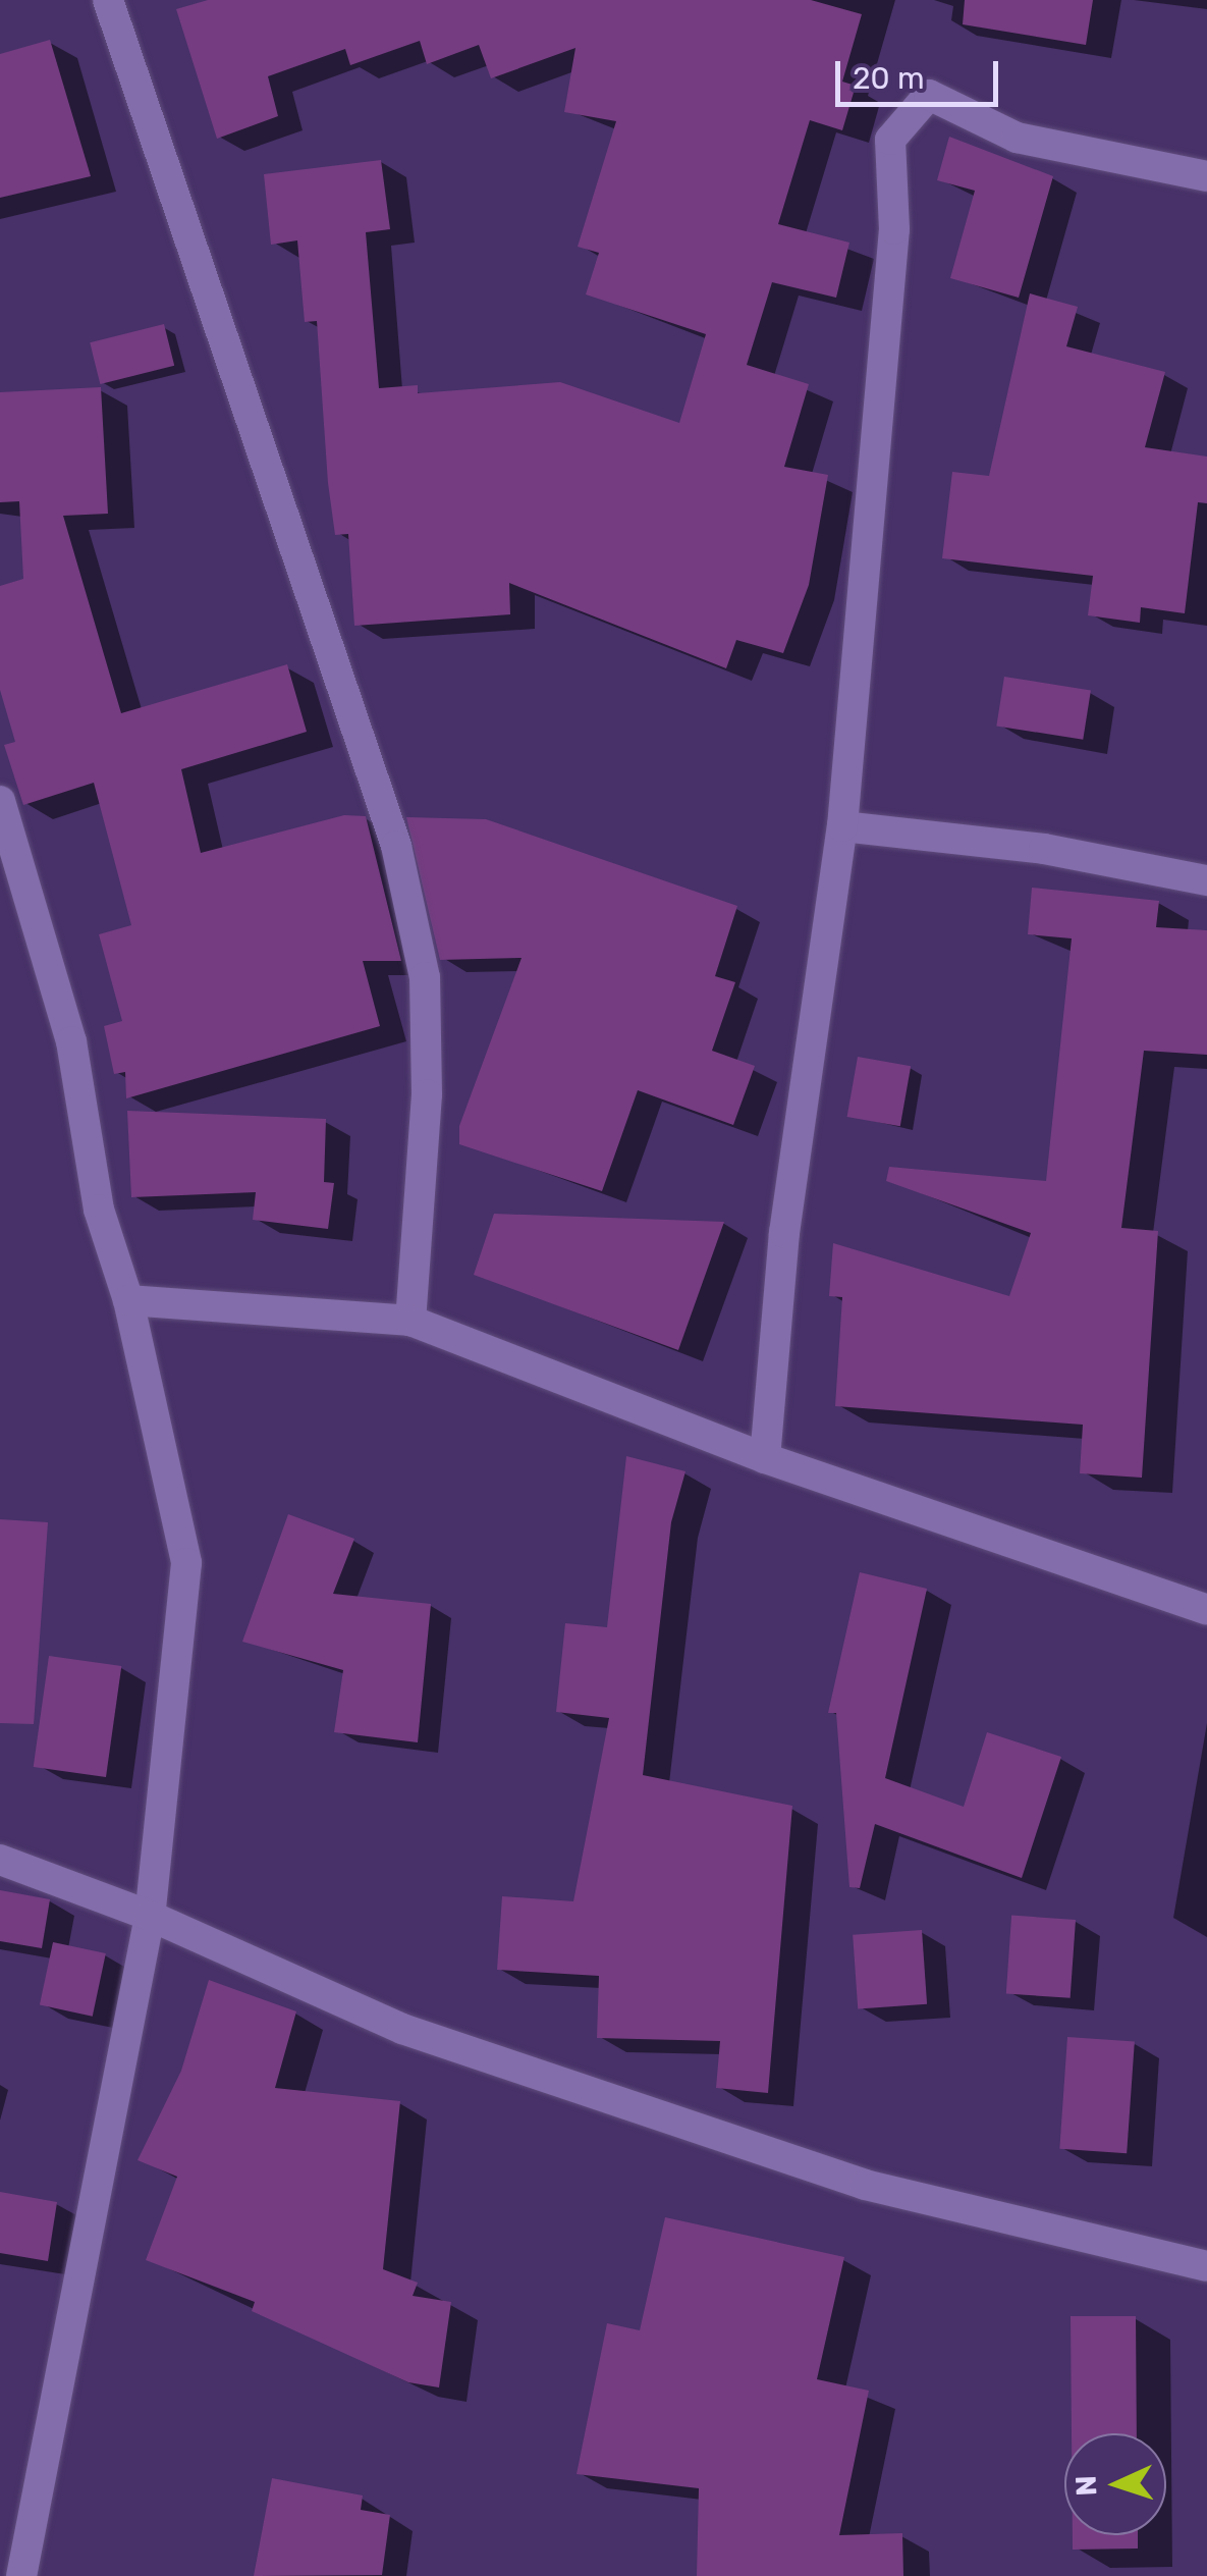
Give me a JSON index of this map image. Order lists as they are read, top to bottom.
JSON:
{
  "scale_bar": "20 m",
  "north": "left"
}
